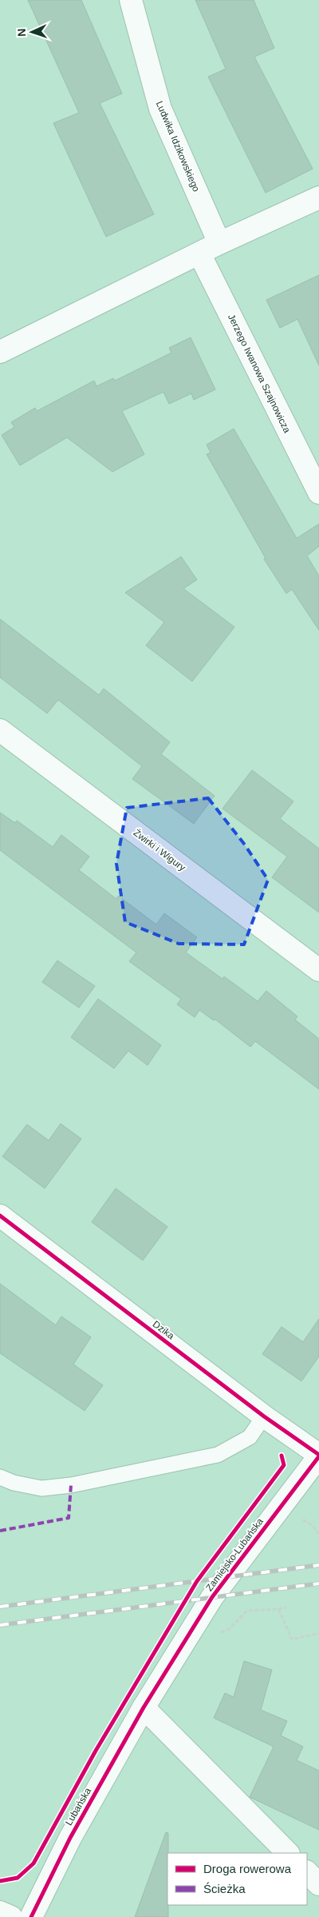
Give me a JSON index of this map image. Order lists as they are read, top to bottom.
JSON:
{
  "streets": {
    "street": [
      "Ludwika Idzikowskiego",
      "Jerzego Iwanowa Szajnowicza",
      "Żwirki i Wigury",
      "Dzika",
      "Zamiejsko-Lubańska",
      "Lubańska"
    ]
  },
  "crossings": [
    ["Dzika", "Zamiejsko-Lubańska"],
    ["Zamiejsko-Lubańska", "Lubańska"]
  ],
  "legend": ["Droga rowerowa", "Ścieżka"],
  "north": "left"
}
